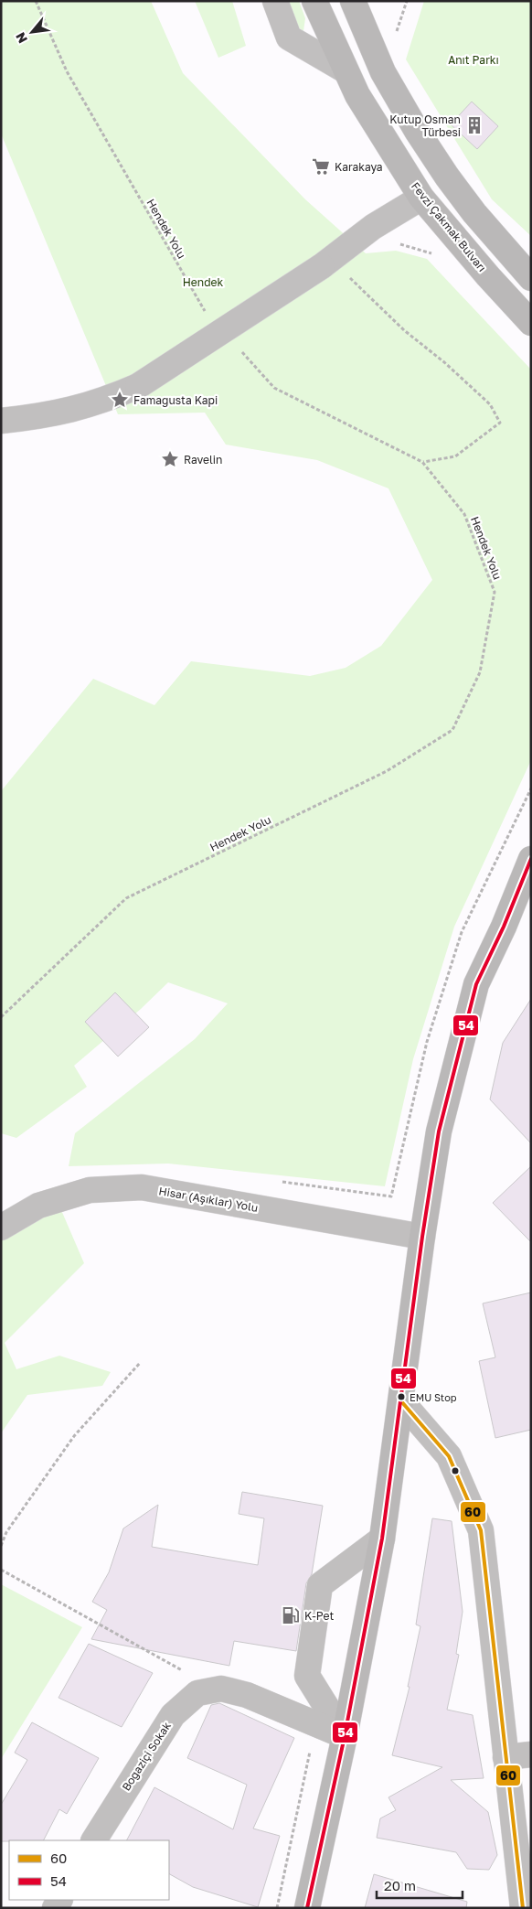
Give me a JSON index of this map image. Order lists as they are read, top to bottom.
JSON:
{
  "streets": {
    "main road": ["Fevzi Çakmak Bulvarı"],
    "street": ["Hisar (Aşıklar) Yolu", "Boğaziçi Sokak"],
    "path": ["Hendek Yolu"]
  },
  "parks": ["Anıt Parkı", "Hendek"],
  "places": {
    "building": ["Kutup Osman Türbesi"],
    "supermarket": ["Karakaya"],
    "place": ["Famagusta Kapi", "Ravelin"],
    "other": ["EMU Stop"],
    "fuel station": ["K-Pet"]
  },
  "lines": ["transit line 54", "transit line 60"],
  "legend": ["60", "54"],
  "scale_bar": "20 m",
  "north": "bottom left"
}
